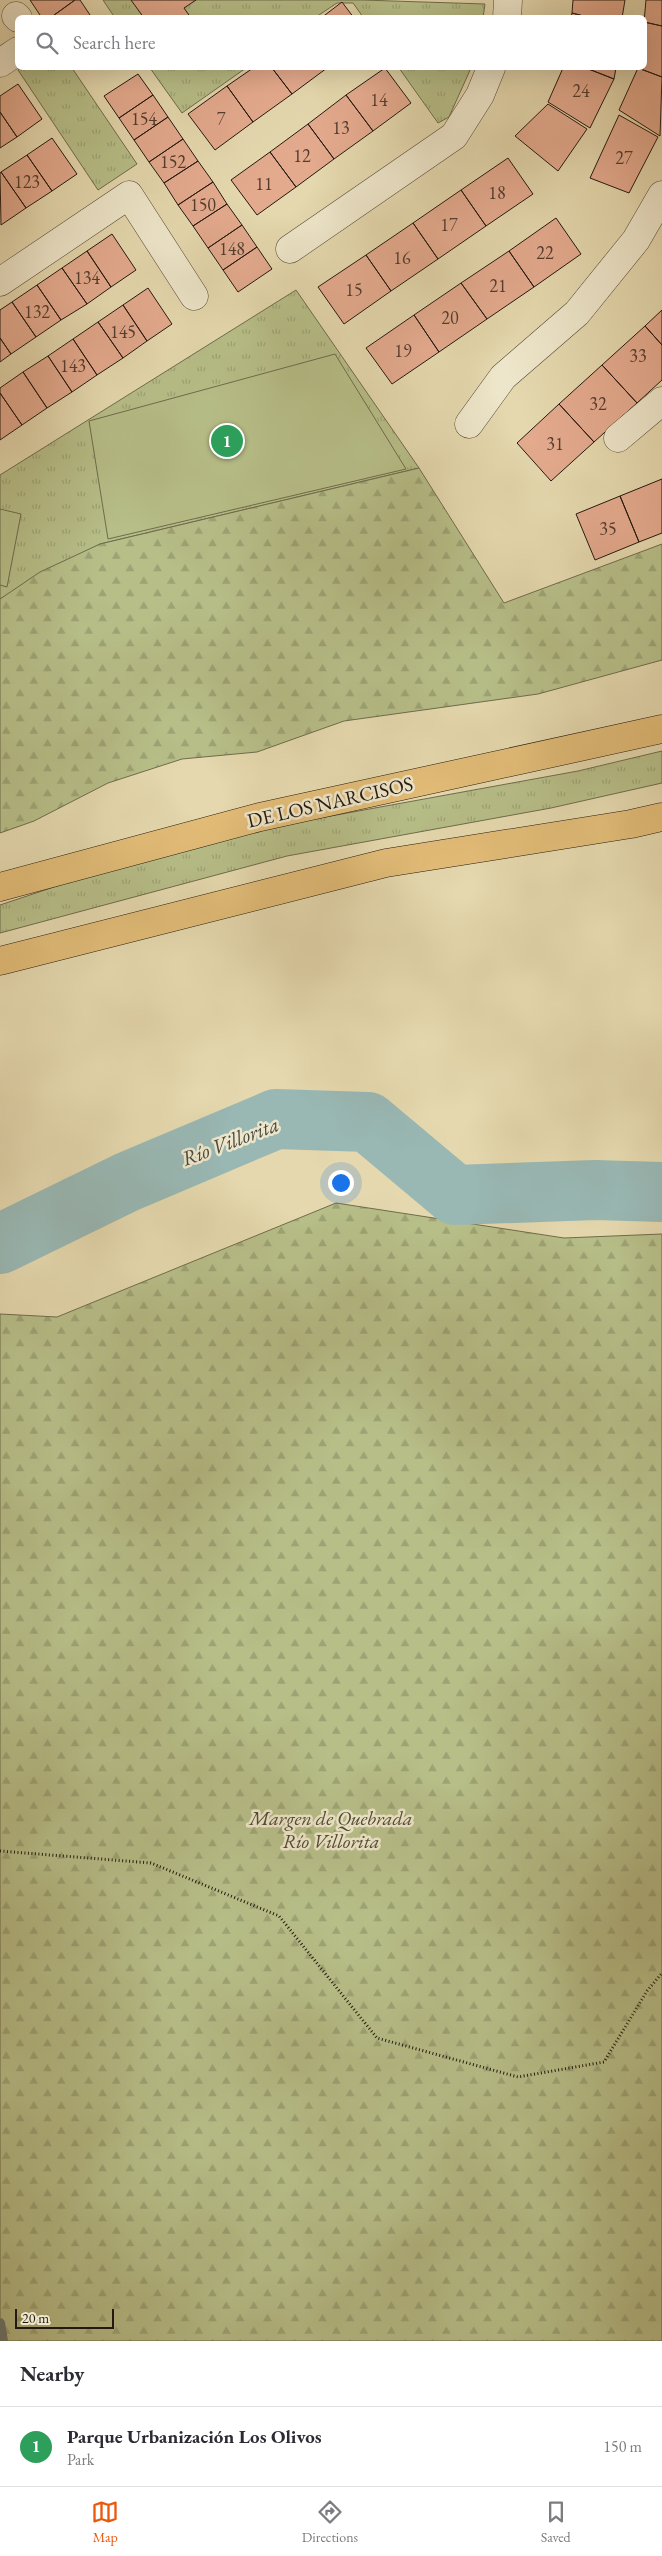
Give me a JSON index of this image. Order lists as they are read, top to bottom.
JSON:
{
  "streets": {
    "main road": ["DE LOS NARCISOS"]
  },
  "water": ["Río Villorita"],
  "parks": ["Margen de Quebrada Río Villorita"],
  "house_numbers": [
    "24",
    "14",
    "154",
    "7",
    "13",
    "12",
    "27",
    "152",
    "123",
    "11",
    "18",
    "150",
    "17",
    "148",
    "22",
    "16",
    "134",
    "21",
    "15",
    "132",
    "20",
    "145",
    "19",
    "33",
    "143",
    "32",
    "31",
    "35"
  ],
  "scale_bar": "20 m",
  "page": {
    "search": "Search here",
    "pins": "1",
    "scale": "20 m",
    "heading": "Nearby",
    "list": [
      {
        "mark": "1",
        "name": "Parque Urbanización Los Olivos",
        "note": "Park",
        "value": "150 m"
      }
    ],
    "nav": ["Map", "Directions", "Saved"]
  }
}
